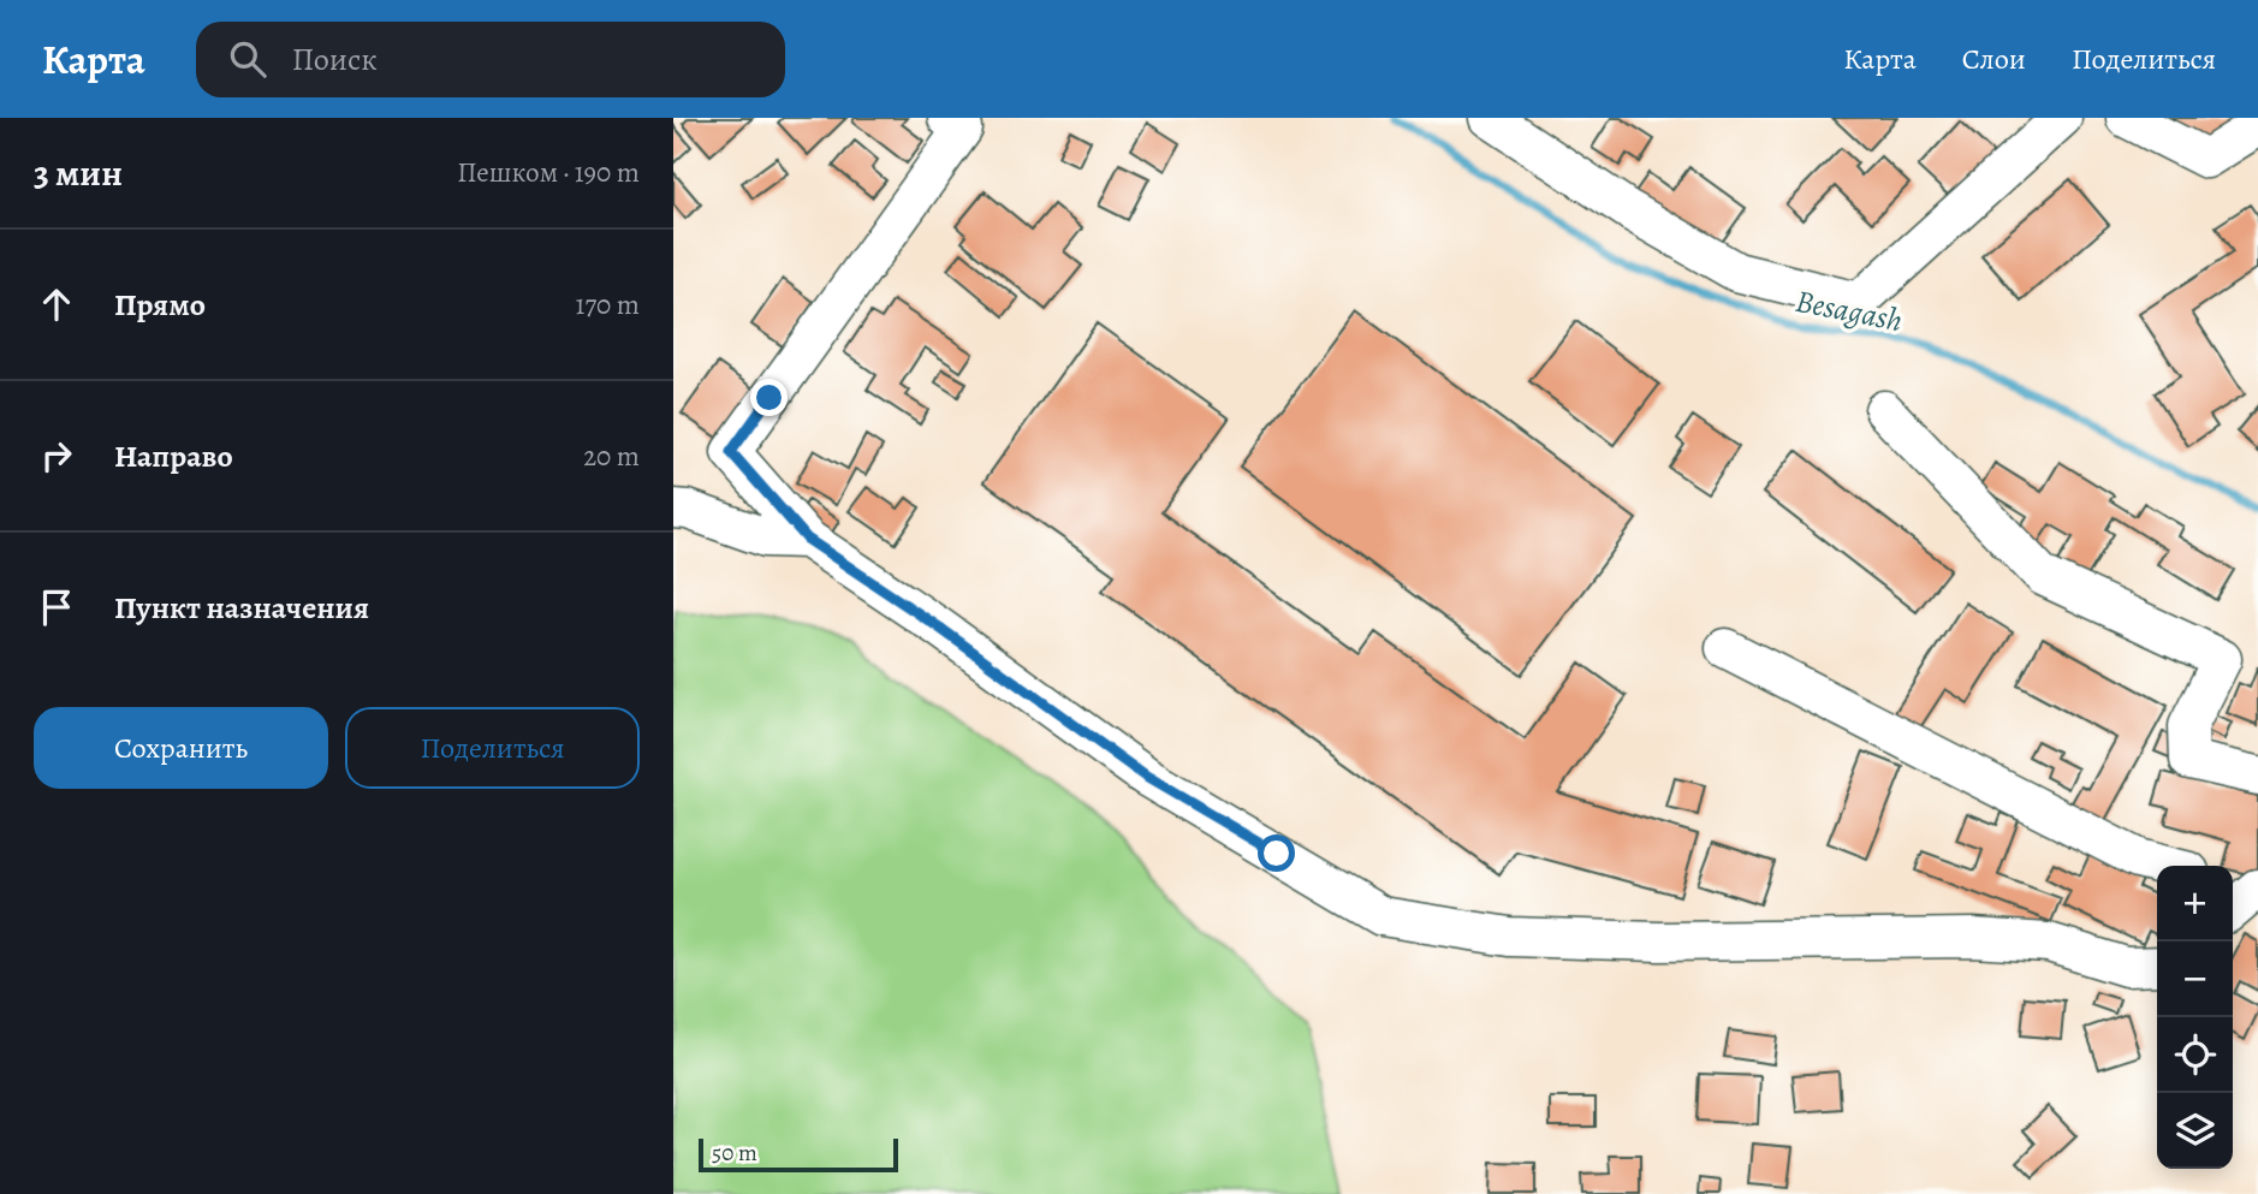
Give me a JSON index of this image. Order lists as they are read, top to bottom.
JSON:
{
  "water": ["Besagash"],
  "scale_bar": "50 m",
  "page": {
    "header": "Карта",
    "search": "Поиск",
    "nav": ["Карта", "Слои", "Поделиться"],
    "heading": ["3 мин", "Пешком · 190 m"],
    "list": [
      ["Прямо", "170 m"],
      ["Направо", "20 m"],
      "Пункт назначения"
    ],
    "buttons": ["Сохранить", "Поделиться"],
    "map_buttons": ["+", "−"],
    "scale": "50 m"
  }
}
